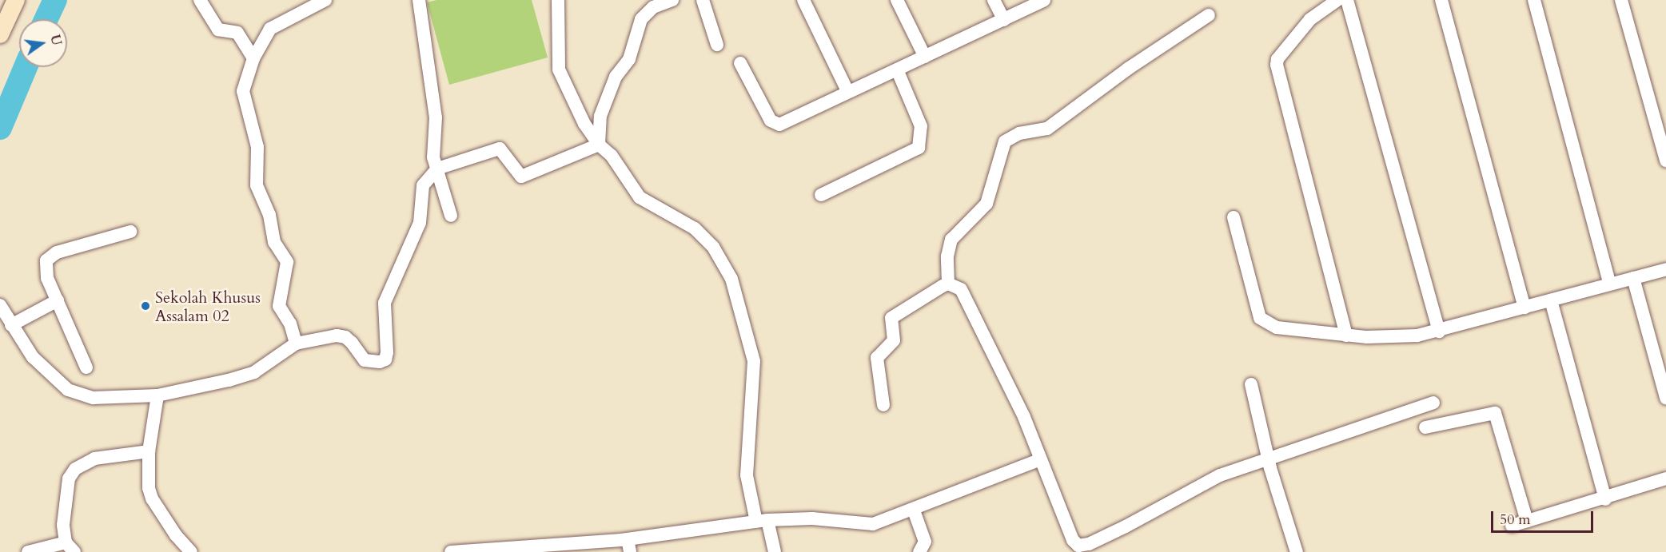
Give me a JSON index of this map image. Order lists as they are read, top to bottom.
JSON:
{
  "places": ["Sekolah Khusus Assalam 02"],
  "scale_bar": "50 m",
  "north": "right"
}
